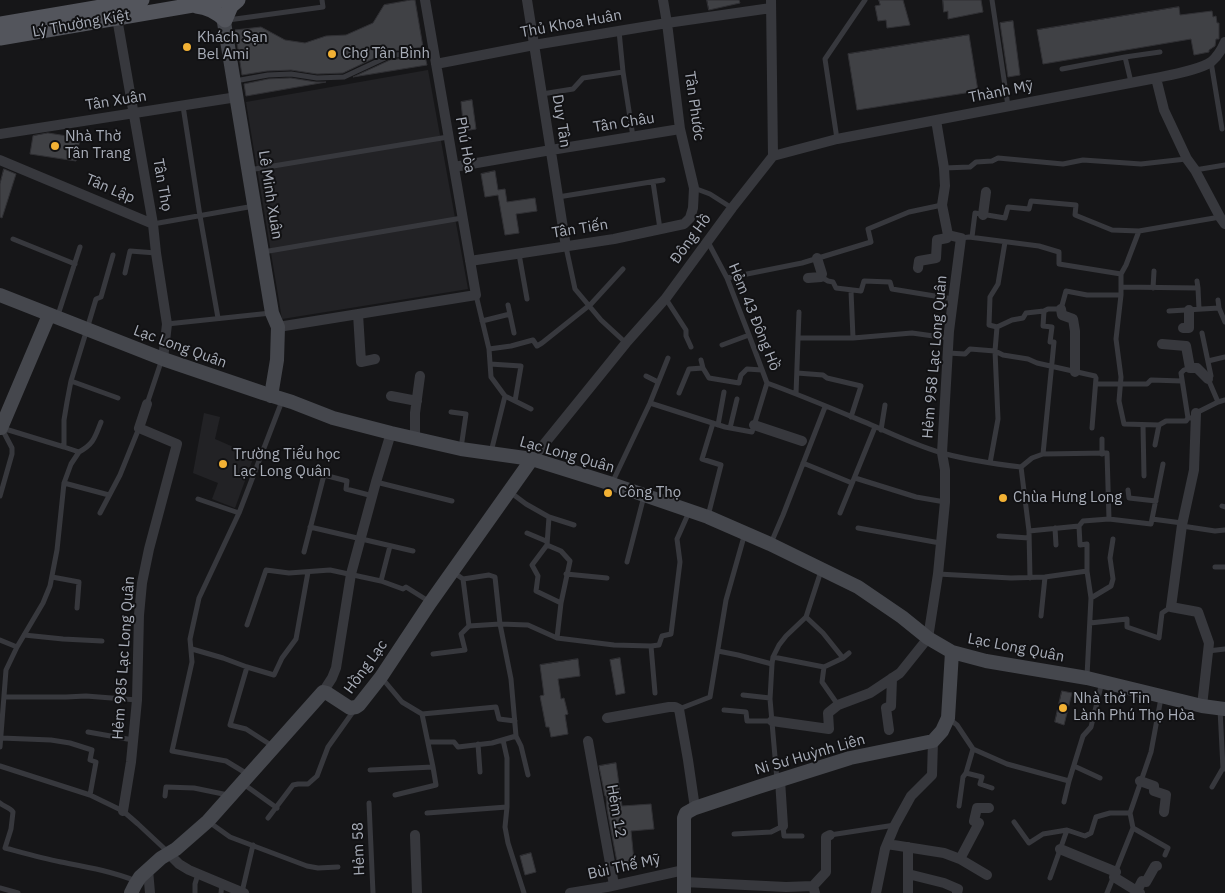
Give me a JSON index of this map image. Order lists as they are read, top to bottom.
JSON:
{
  "streets": {
    "main road": ["Lý Thường Kiệt"],
    "street": [
      "Thủ Khoa Huân",
      "Thành Mỹ",
      "Tân Xuân",
      "Tân Phước",
      "Duy Tân",
      "Tân Châu",
      "Phú Hòa",
      "Tân Thọ",
      "Tân Lập",
      "Lê Minh Xuân",
      "Tân Tiến",
      "Đông Hồ",
      "Lạc Long Quân",
      "Hẻm 958 Lạc Long Quân",
      "Hẻm 985 Lạc Long Quân",
      "Hồng Lạc",
      "Ni Sư Huỳnh Liên",
      "Hẻm 12",
      "Bùi Thế Mỹ"
    ],
    "lane": ["Hẻm 43 Đông Hồ", "Hẻm 58"]
  },
  "crossings": [
    ["Lý Thường Kiệt", "Tân Thọ"],
    ["Lý Thường Kiệt", "Lê Minh Xuân"],
    ["Thủ Khoa Huân", "Tân Phước"],
    ["Thủ Khoa Huân", "Duy Tân"],
    ["Thủ Khoa Huân", "Phú Hòa"],
    ["Thành Mỹ", "Đông Hồ"],
    ["Tân Xuân", "Tân Thọ"],
    ["Tân Xuân", "Lê Minh Xuân"],
    ["Tân Phước", "Tân Châu"],
    ["Tân Phước", "Tân Tiến"],
    ["Duy Tân", "Tân Châu"],
    ["Duy Tân", "Tân Tiến"],
    ["Tân Châu", "Phú Hòa"],
    ["Phú Hòa", "Tân Tiến"],
    ["Tân Thọ", "Tân Lập"],
    ["Tân Thọ", "Lạc Long Quân"],
    ["Lê Minh Xuân", "Lạc Long Quân"],
    ["Đông Hồ", "Hẻm 43 Đông Hồ"],
    ["Đông Hồ", "Lạc Long Quân"],
    ["Đông Hồ", "Hồng Lạc"],
    ["Lạc Long Quân", "Hẻm 958 Lạc Long Quân"],
    ["Lạc Long Quân", "Hồng Lạc"],
    ["Hẻm 12", "Bùi Thế Mỹ"]
  ],
  "places": [
    "Khách Sạn Bel Ami",
    "Chợ Tân Bình",
    "Nhà Thờ Tân Trang",
    "Trường Tiểu học Lạc Long Quân",
    "Công Thọ",
    "Chùa Hưng Long",
    "Nhà thờ Tin Lành Phú Thọ Hòa"
  ]
}
